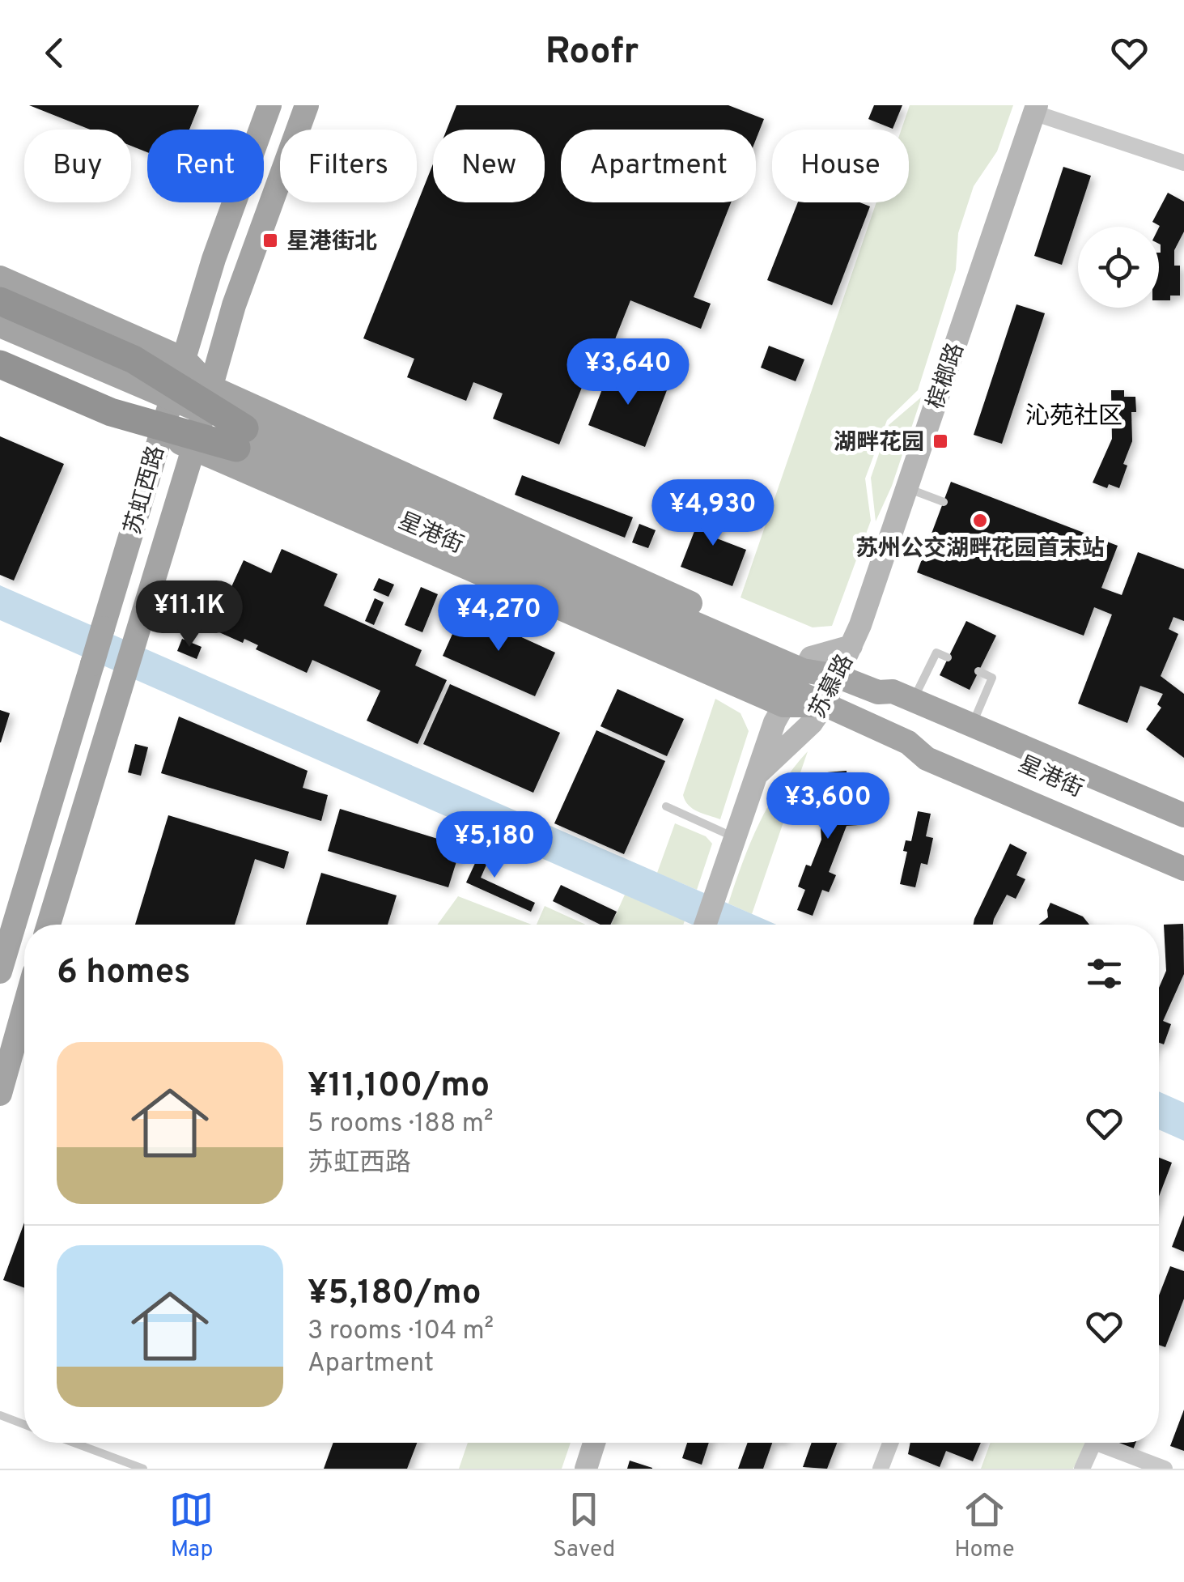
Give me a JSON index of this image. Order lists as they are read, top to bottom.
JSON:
{
  "streets": {
    "main road": [
      "槟榔路",
      "苏虹西路",
      "星港街",
      "苏慕路"
    ]
  },
  "crossings": [
    ["槟榔路", "苏慕路"],
    ["星港街", "苏慕路"]
  ],
  "districts": ["沁苑社区"],
  "places": {
    "transit": ["星港街北", "湖畔花园"],
    "other": ["苏州公交湖畔花园首末站"]
  },
  "page": {
    "header": "Roofr",
    "chip": [
      "Buy",
      "Rent",
      "Filters",
      "New",
      "Apartment",
      "House"
    ],
    "price": [
      "¥3,640",
      "¥4,930",
      "¥11.1K",
      "¥4,270",
      "¥3,600",
      "¥5,180"
    ],
    "heading": "6 homes",
    "list": [
      {
        "name": "¥11,100/mo",
        "note": "5 rooms · 188 m² · 苏虹西路"
      },
      {
        "name": "¥5,180/mo",
        "note": "3 rooms · 104 m² · Apartment"
      }
    ],
    "tabs": ["Map", "Saved", "Home"]
  }
}
